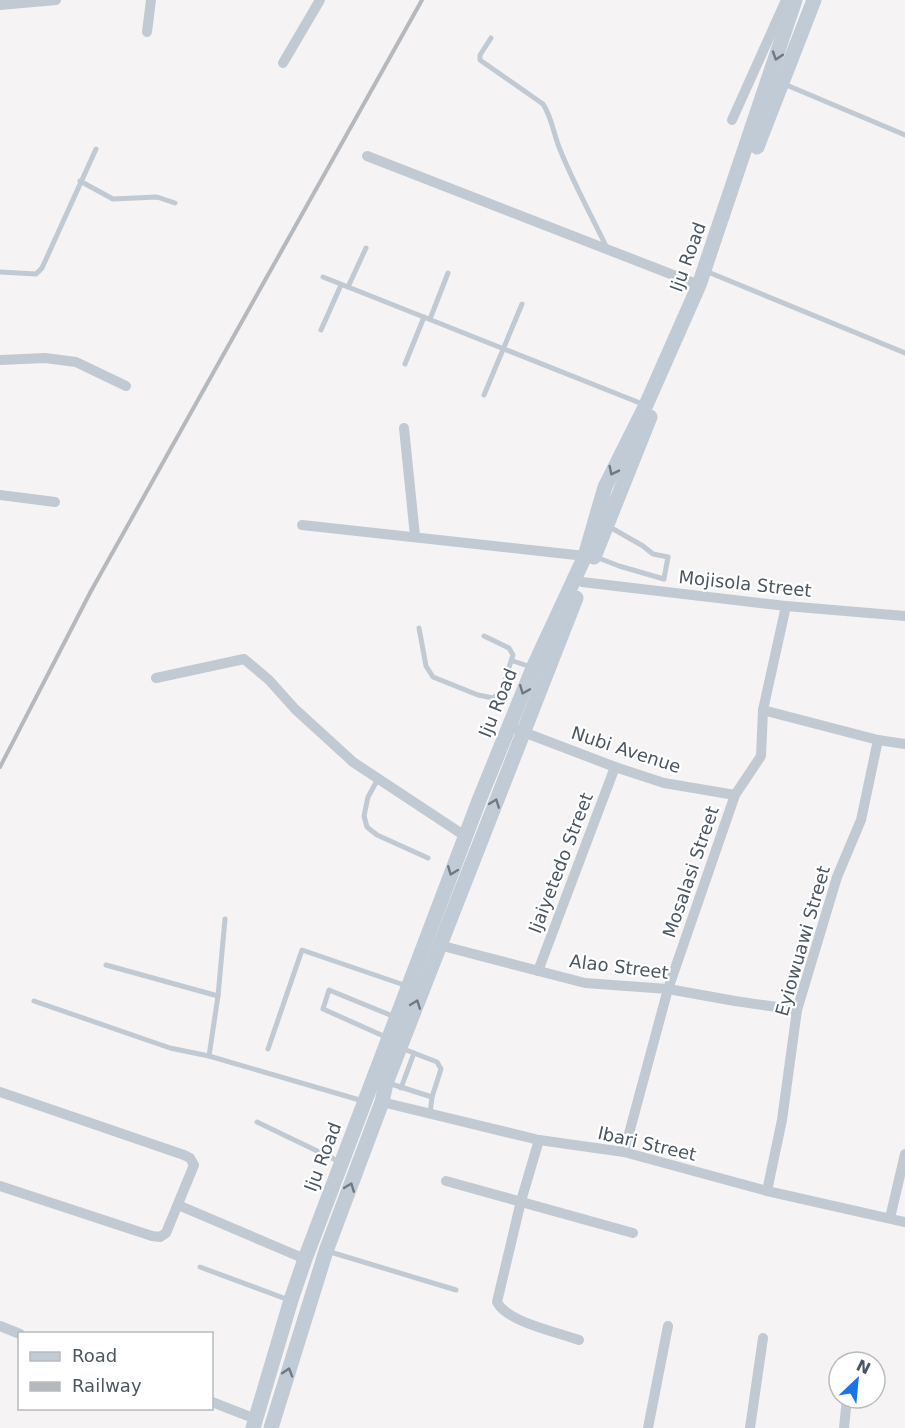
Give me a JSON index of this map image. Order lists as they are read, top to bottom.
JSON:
{
  "streets": {
    "main road": ["Iju Road"],
    "street": [
      "Mojisola Street",
      "Nubi Avenue",
      "Ijaiyetedo Street",
      "Mosalasi Street",
      "Eyiowuawi Street",
      "Alao Street",
      "Ibari Street"
    ]
  },
  "crossings": [
    ["Iju Road", "Mojisola Street"],
    ["Iju Road", "Nubi Avenue"],
    ["Iju Road", "Alao Street"],
    ["Iju Road", "Ibari Street"],
    ["Mojisola Street", "Mosalasi Street"],
    ["Nubi Avenue", "Ijaiyetedo Street"],
    ["Nubi Avenue", "Mosalasi Street"],
    ["Ijaiyetedo Street", "Alao Street"],
    ["Mosalasi Street", "Alao Street"],
    ["Mosalasi Street", "Ibari Street"],
    ["Eyiowuawi Street", "Alao Street"],
    ["Eyiowuawi Street", "Ibari Street"]
  ],
  "legend": ["Road", "Railway"],
  "north": "top right"
}
